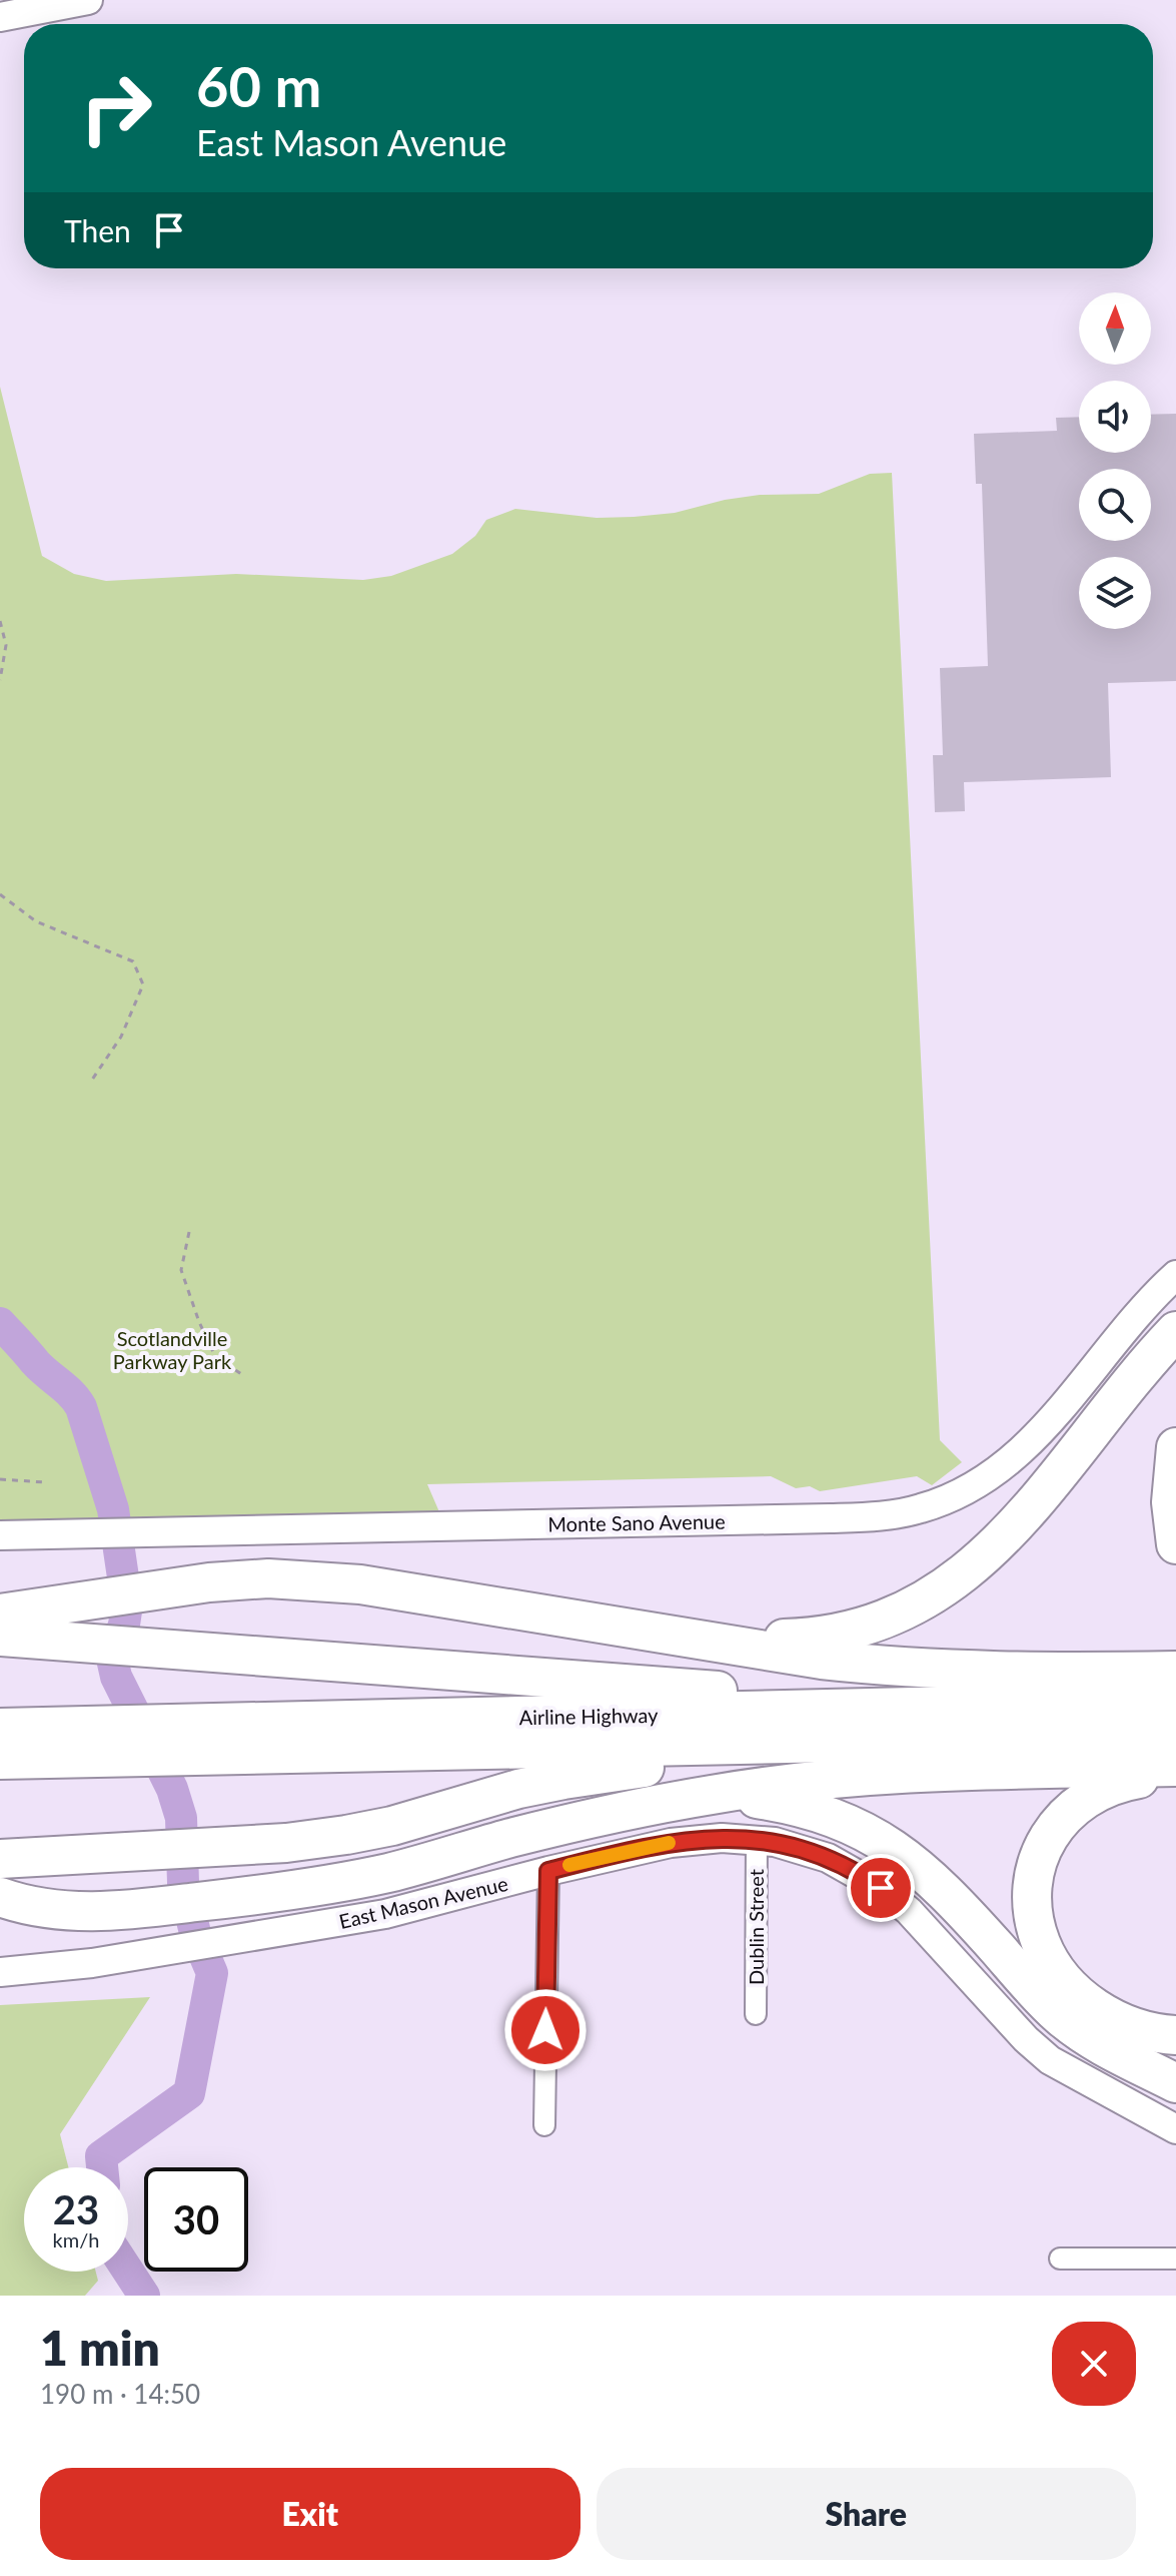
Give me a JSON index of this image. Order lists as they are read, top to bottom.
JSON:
{
  "streets": {
    "highway": ["Airline Highway"],
    "street": ["Monte Sano Avenue", "East Mason Avenue", "Dublin Street"]
  },
  "crossings": [
    ["East Mason Avenue", "Dublin Street"]
  ],
  "parks": ["Scotlandville Parkway Park"],
  "north": "top",
  "page": {
    "turn": ["60 m", "East Mason Avenue"],
    "then": "Then",
    "speed": "23 km/h",
    "limit": "30",
    "heading": ["1 min", "190 m · 14:50"],
    "buttons": ["Exit", "Share"]
  }
}
